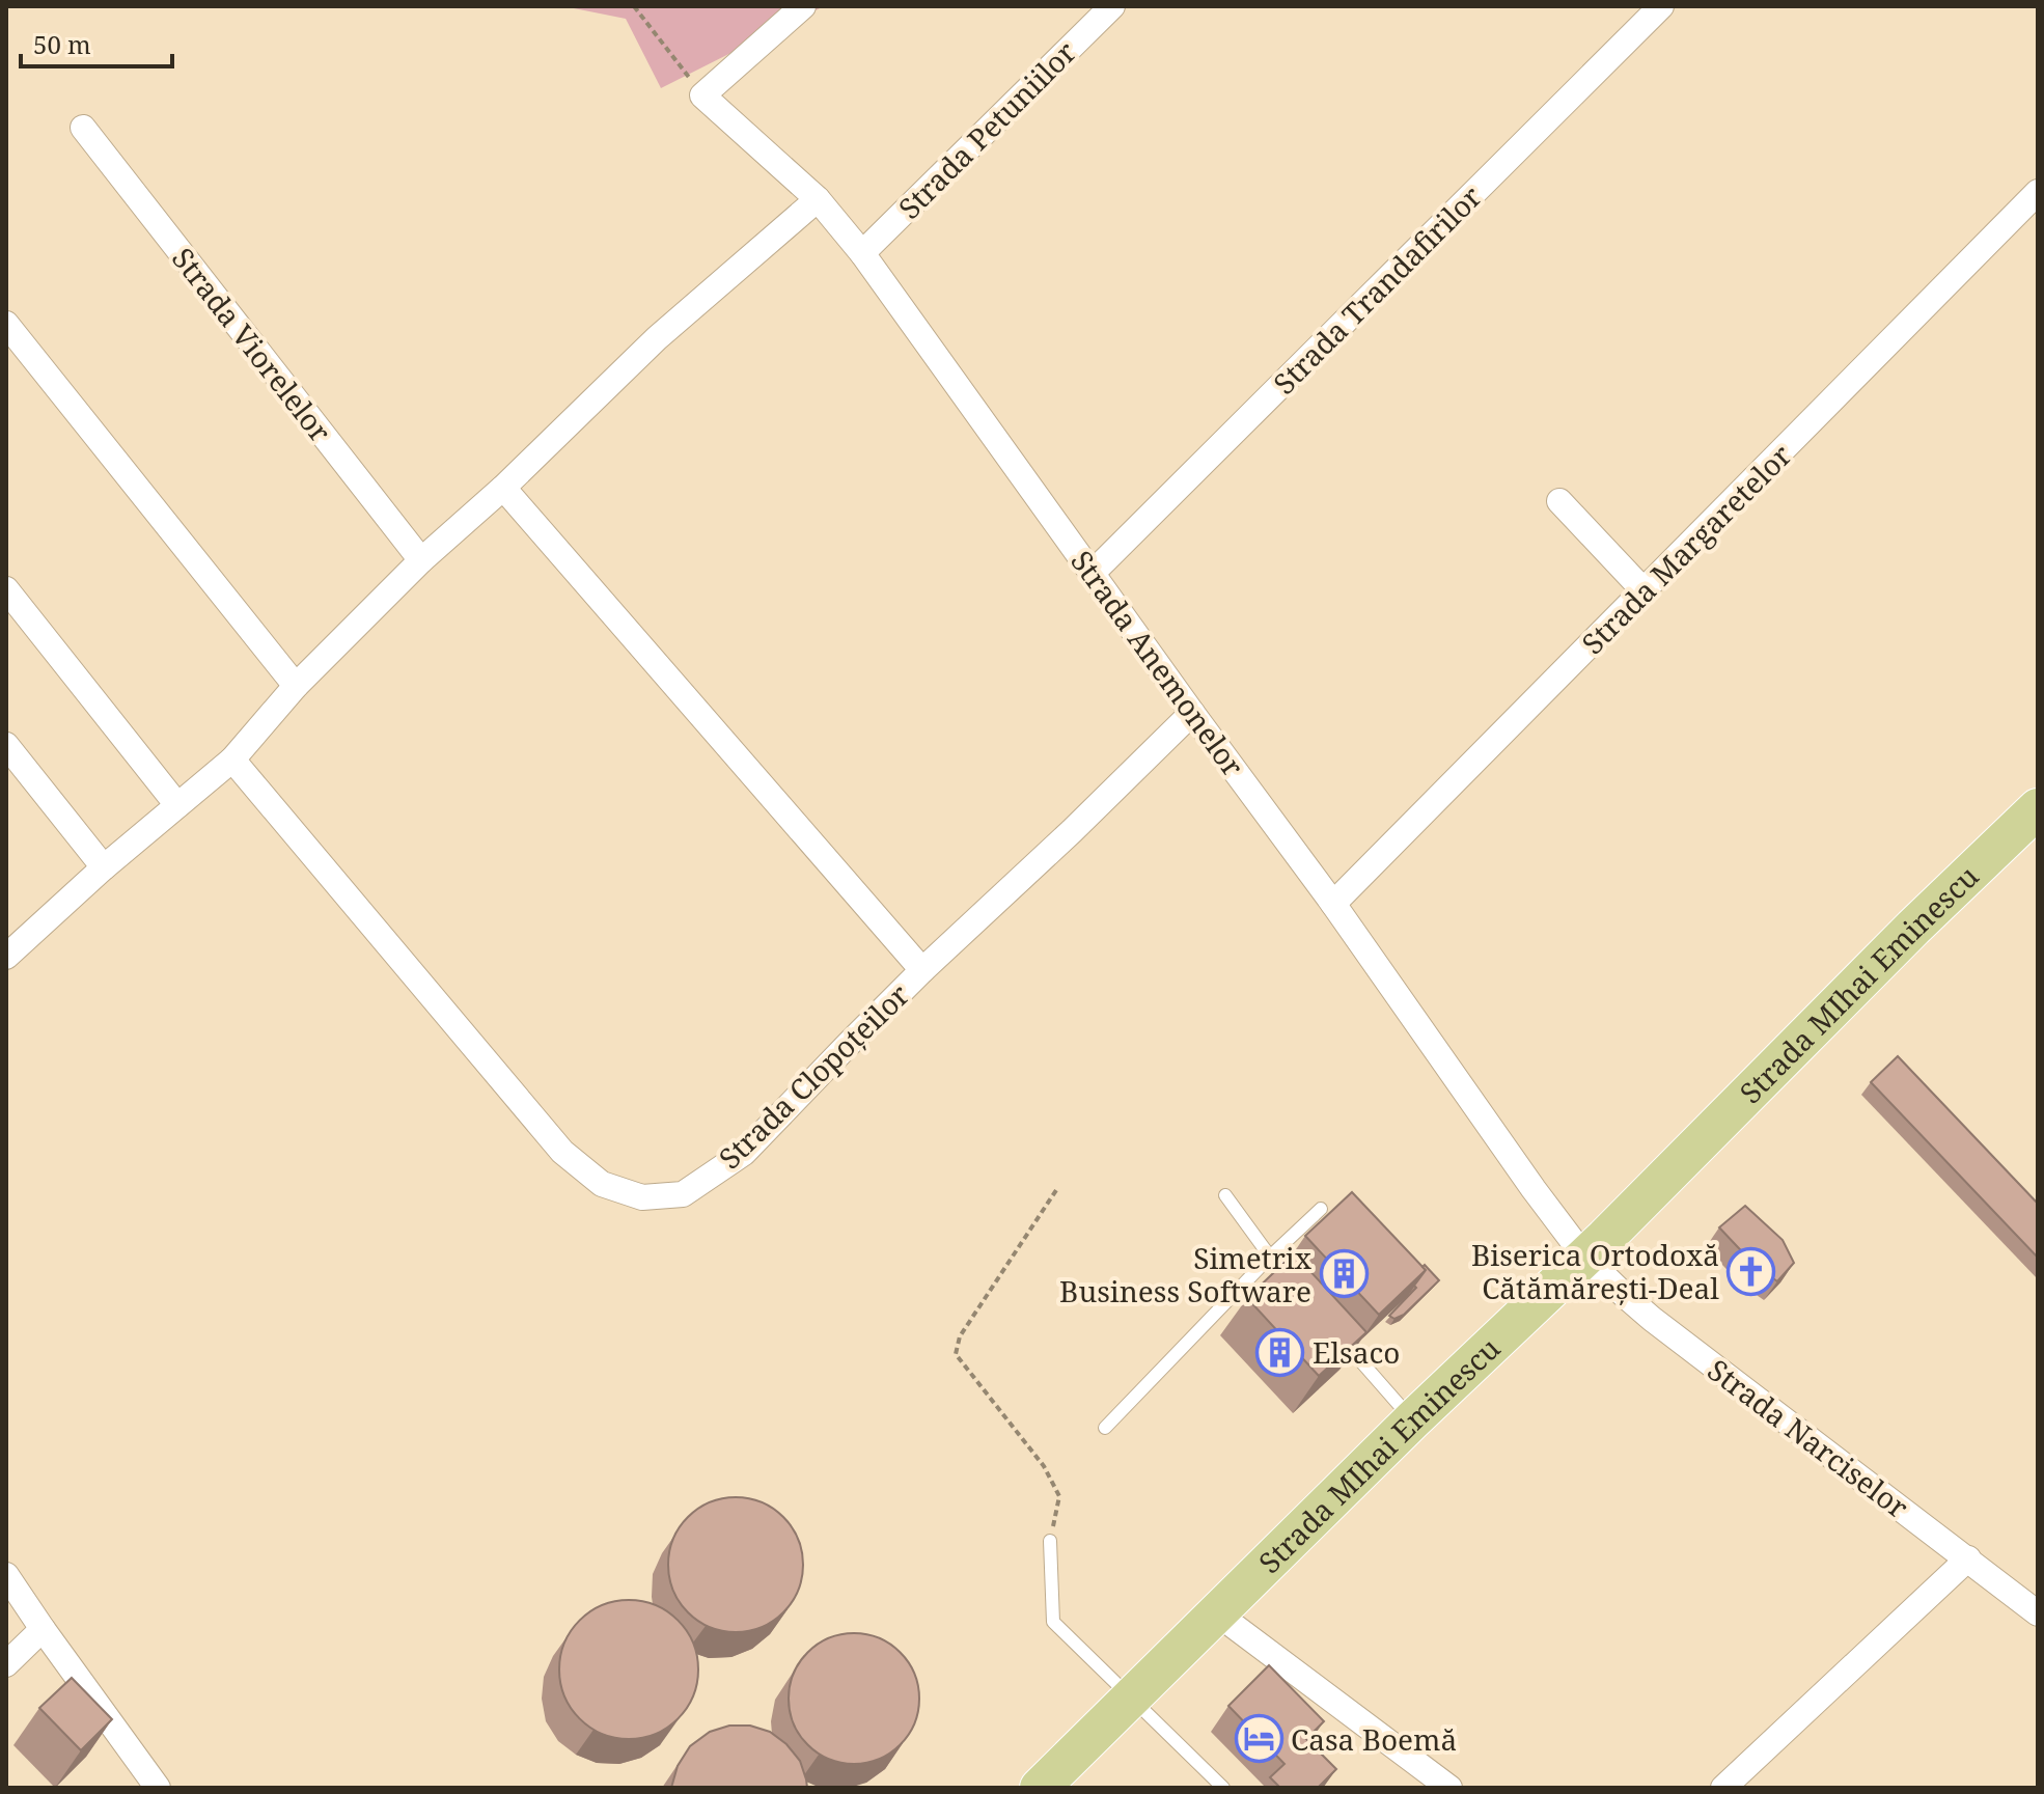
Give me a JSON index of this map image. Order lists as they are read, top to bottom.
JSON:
{
  "streets": {
    "main road": ["Strada MIhai Eminescu"],
    "street": [
      "Strada Petuniilor",
      "Strada Trandafirilor",
      "Strada Viorelelor",
      "Strada Margaretelor",
      "Strada Anemonelor",
      "Strada Clopoțeilor",
      "Strada Narciselor"
    ]
  },
  "crossings": [
    ["Strada Petuniilor", "Strada Anemonelor"],
    ["Strada Trandafirilor", "Strada Anemonelor"],
    ["Strada Margaretelor", "Strada Anemonelor"],
    ["Strada Anemonelor", "Strada MIhai Eminescu"],
    ["Strada Anemonelor", "Strada Clopoțeilor"],
    ["Strada Anemonelor", "Strada Narciselor"],
    ["Strada MIhai Eminescu", "Strada Narciselor"]
  ],
  "places": {
    "church": ["Biserica Ortodoxă Cătămărești-Deal"],
    "building": ["Simetrix Business Software", "Elsaco"],
    "hotel": ["Casa Boemă"]
  },
  "scale_bar": "50 m"
}
